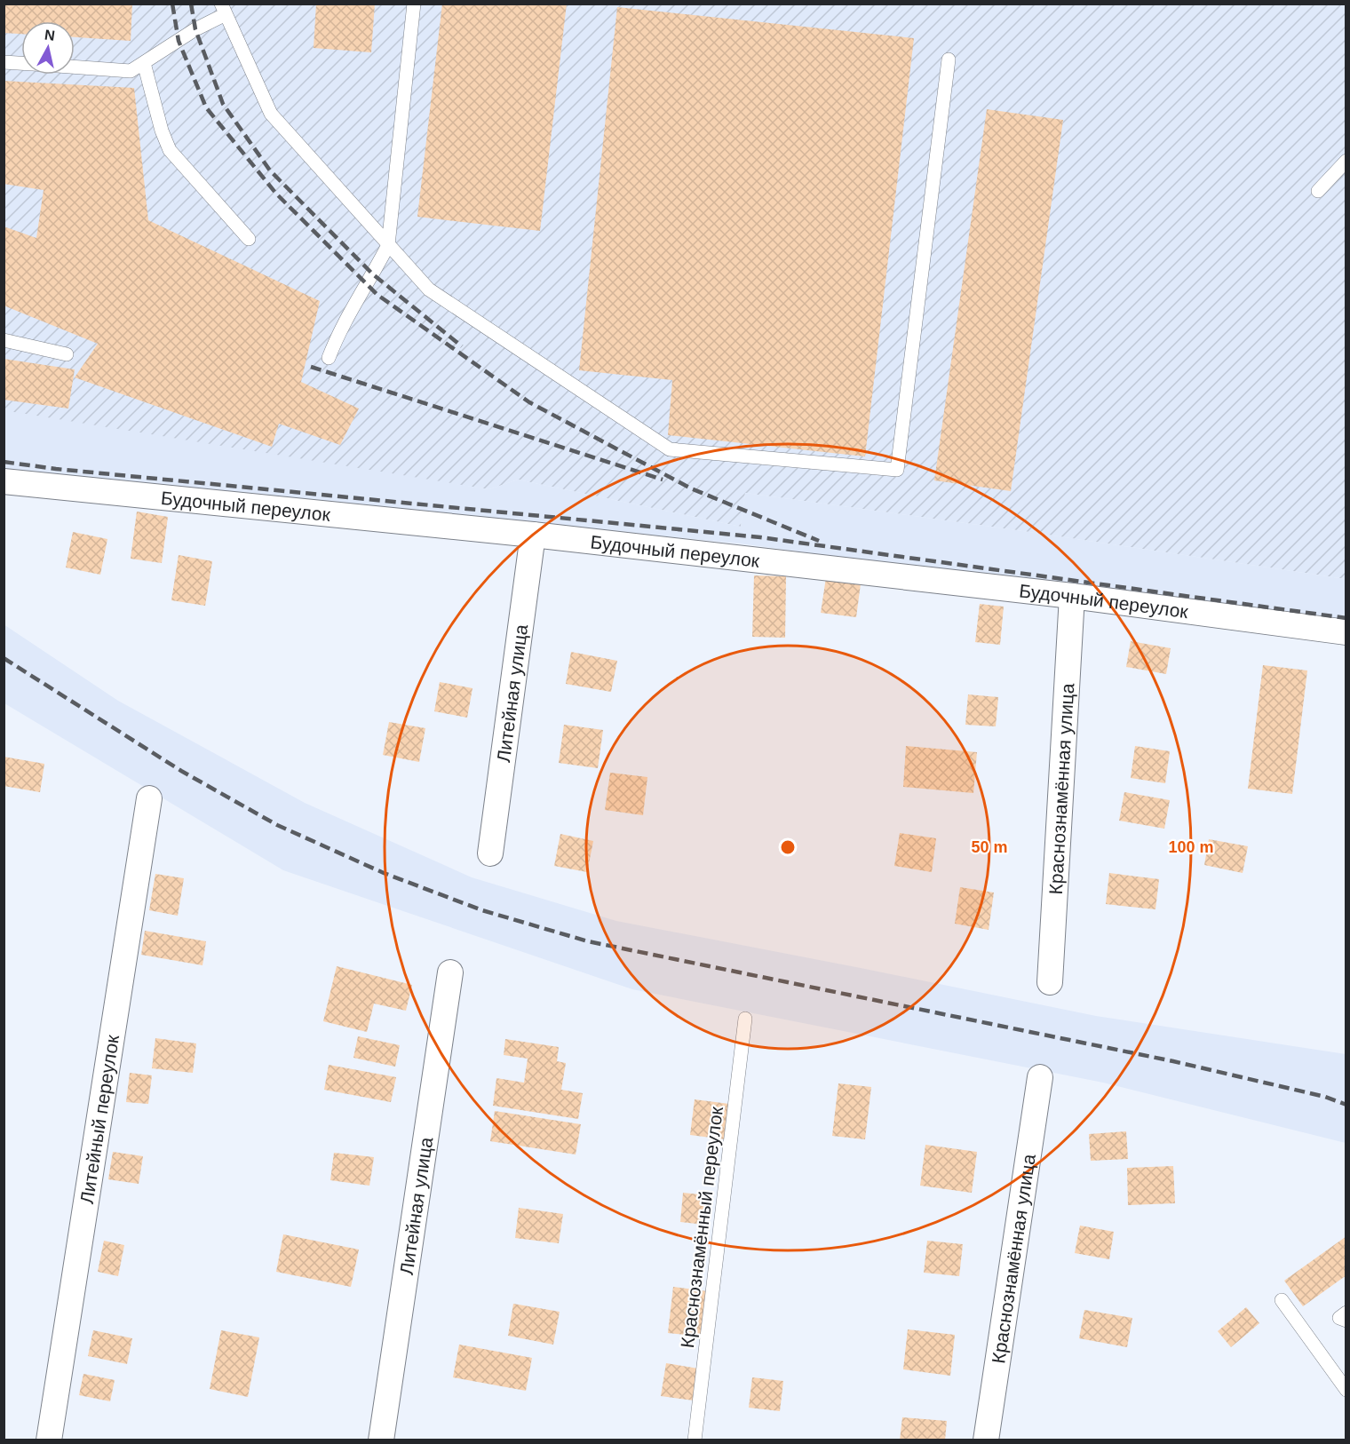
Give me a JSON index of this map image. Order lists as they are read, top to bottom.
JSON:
{
  "streets": {
    "street": [
      "Будочный переулок",
      "Литейная улица",
      "Краснознамённая улица",
      "Литейный переулок"
    ],
    "lane": ["Краснознамённый переулок"]
  },
  "crossings": [
    ["Будочный переулок", "Литейная улица"],
    ["Будочный переулок", "Краснознамённая улица"]
  ],
  "north": "top",
  "rings": ["50 m", "100 m"]
}
